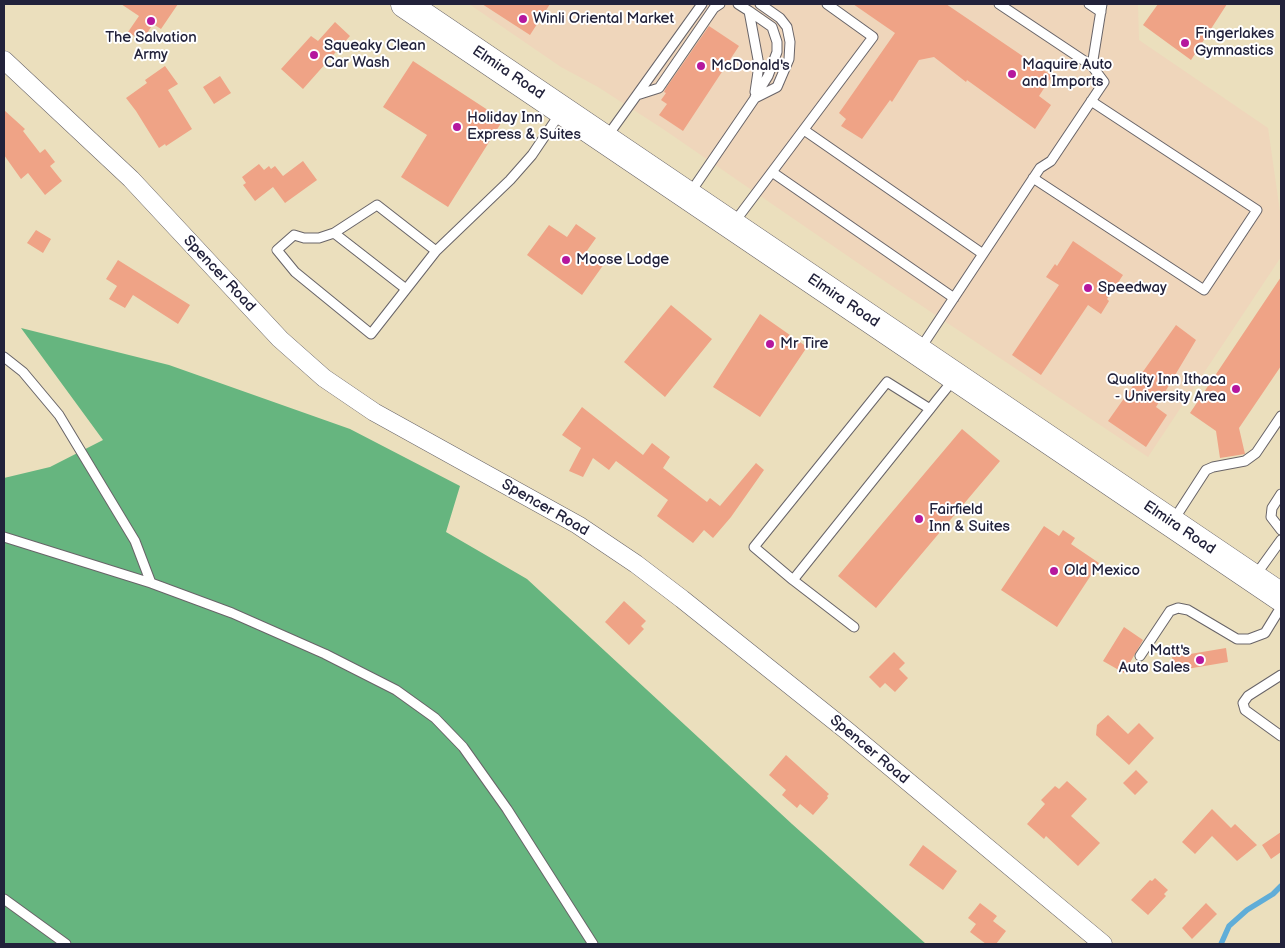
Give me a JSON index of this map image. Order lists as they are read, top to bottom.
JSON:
{
  "streets": {
    "highway": ["Elmira Road"],
    "street": ["Spencer Road"]
  },
  "places": [
    "Winli Oriental Market",
    "The Salvation Army",
    "Fingerlakes Gymnastics",
    "Squeaky Clean Car Wash",
    "McDonald's",
    "Maquire Auto and Imports",
    "Holiday Inn Express & Suites",
    "Moose Lodge",
    "Speedway",
    "Mr Tire",
    "Quality Inn Ithaca - University Area",
    "Fairfield Inn & Suites",
    "Old Mexico",
    "Matt's Auto Sales"
  ]
}
